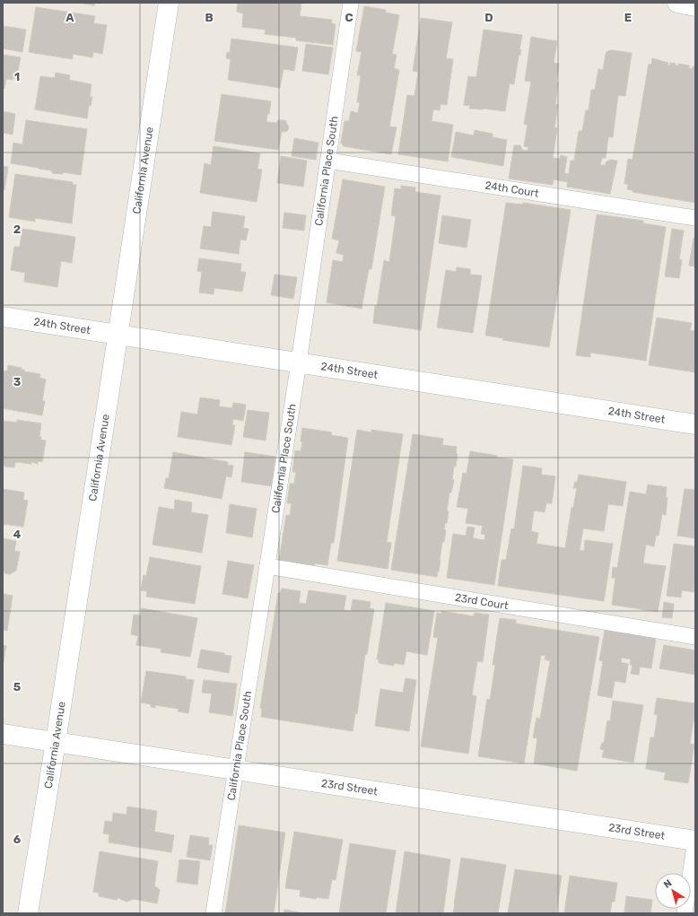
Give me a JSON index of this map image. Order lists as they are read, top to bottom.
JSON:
{
  "streets": {
    "street": ["California Avenue", "24th Street", "23rd Street"],
    "lane": ["California Place South", "24th Court", "23rd Court"]
  },
  "crossings": [
    ["California Avenue", "24th Street"],
    ["California Avenue", "23rd Street"],
    ["California Place South", "24th Court"],
    ["California Place South", "24th Street"],
    ["California Place South", "23rd Court"],
    ["California Place South", "23rd Street"]
  ],
  "north": "top left",
  "grid": {
    "columns": [
      "A",
      "B",
      "C",
      "D",
      "E"
    ],
    "rows": [
      "1",
      "2",
      "3",
      "4",
      "5",
      "6"
    ]
  }
}
